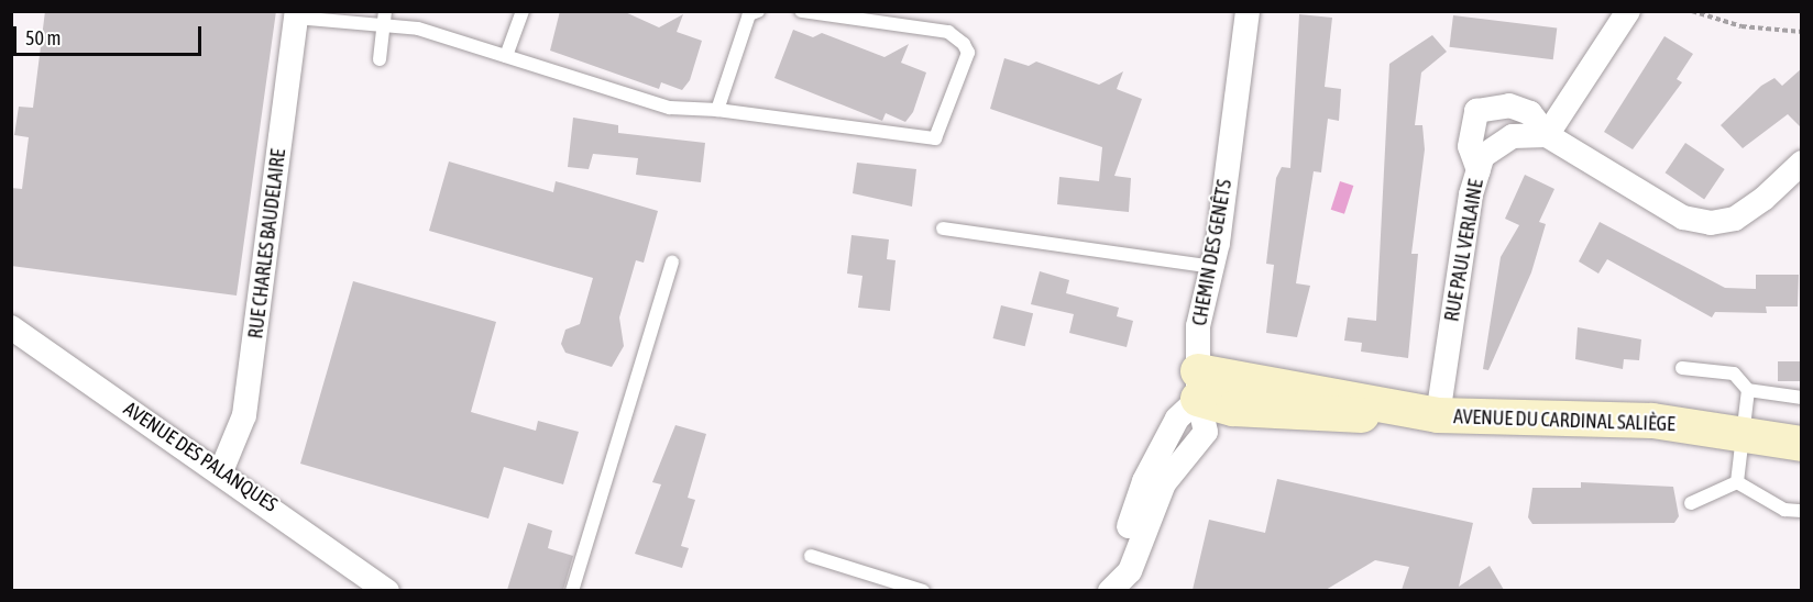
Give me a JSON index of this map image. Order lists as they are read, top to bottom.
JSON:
{
  "streets": {
    "main road": ["AVENUE DU CARDINAL SALIÈGE"],
    "street": [
      "RUE CHARLES BAUDELAIRE",
      "RUE PAUL VERLAINE",
      "CHEMIN DES GENÊTS",
      "AVENUE DES PALANQUES"
    ]
  },
  "crossings": [
    ["RUE CHARLES BAUDELAIRE", "AVENUE DES PALANQUES"],
    ["RUE PAUL VERLAINE", "AVENUE DU CARDINAL SALIÈGE"],
    ["CHEMIN DES GENÊTS", "AVENUE DU CARDINAL SALIÈGE"]
  ],
  "scale_bar": "50 m"
}
